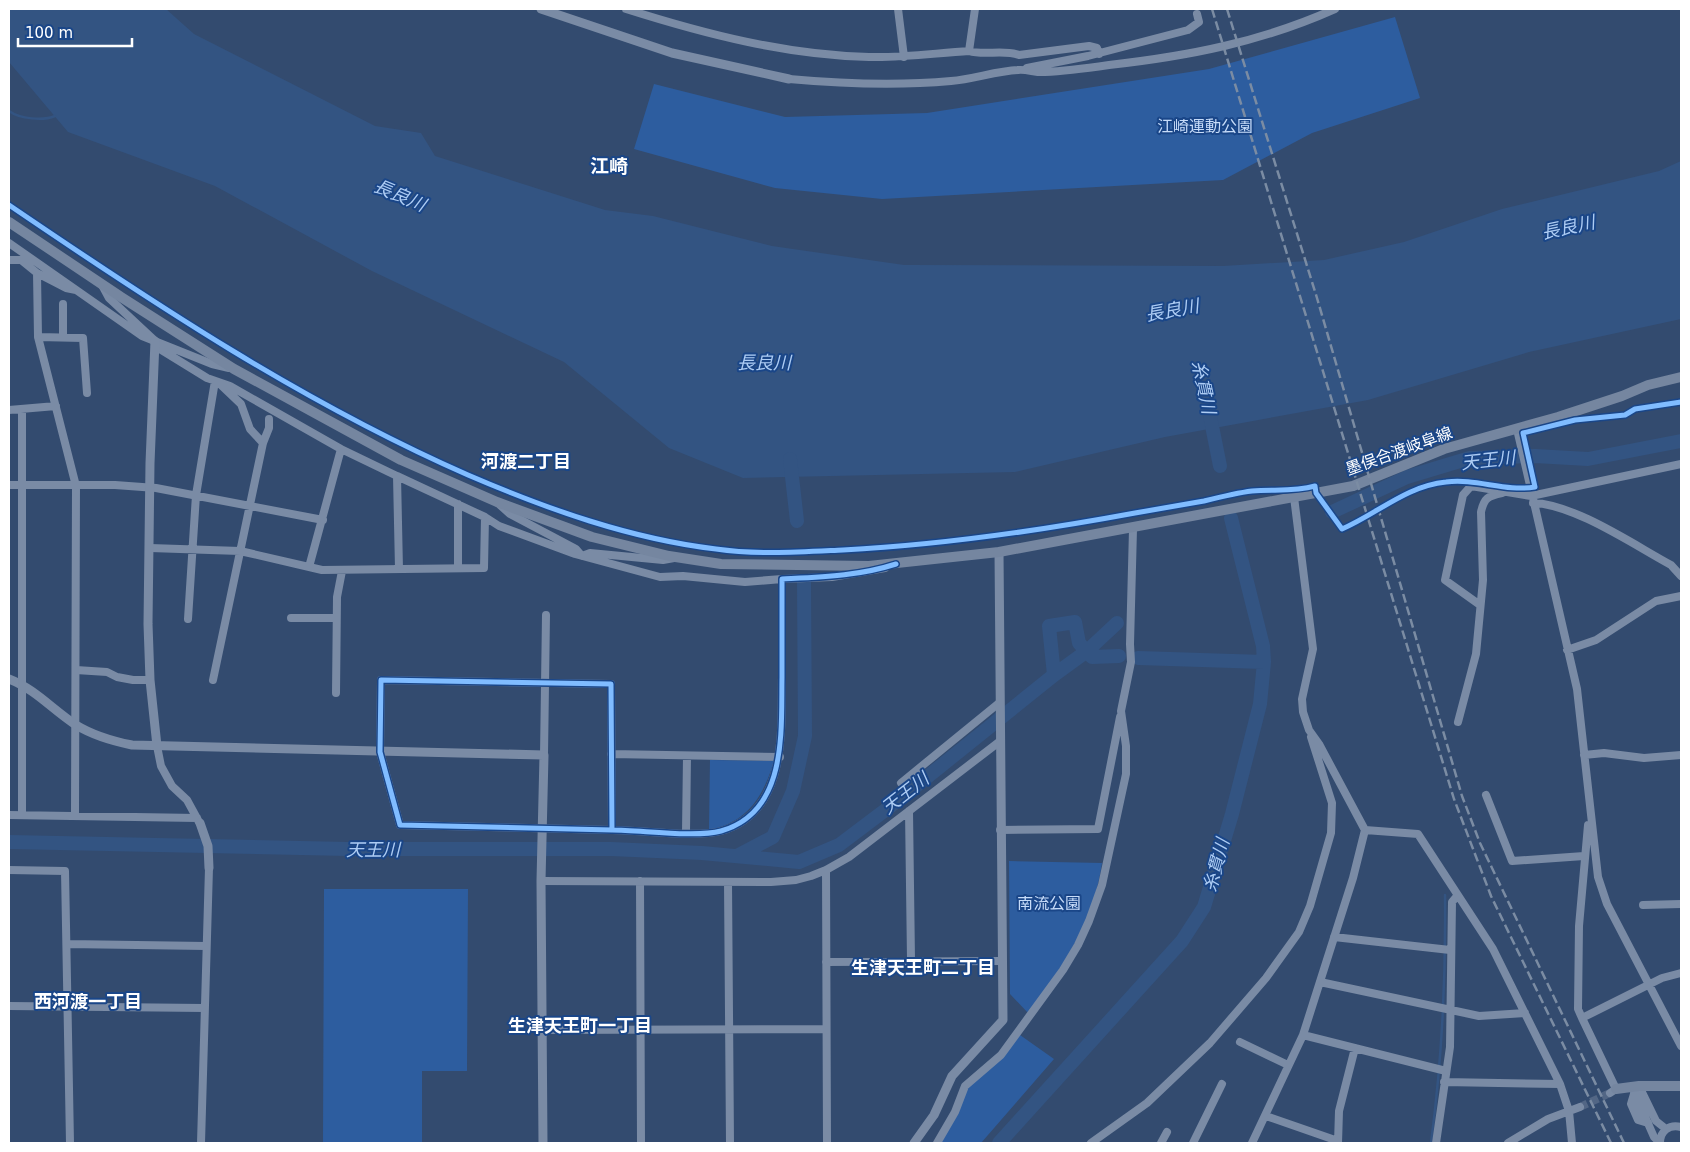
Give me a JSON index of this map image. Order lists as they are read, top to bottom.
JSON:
{
  "streets": {
    "main road": ["墨俣合渡岐阜線"]
  },
  "districts": [
    "江崎",
    "河渡二丁目",
    "生津天王町二丁目",
    "西河渡一丁目",
    "生津天王町一丁目"
  ],
  "water": ["長良川", "糸貫川", "天王川"],
  "parks": ["江崎運動公園", "南流公園"],
  "scale_bar": "100 m"
}
